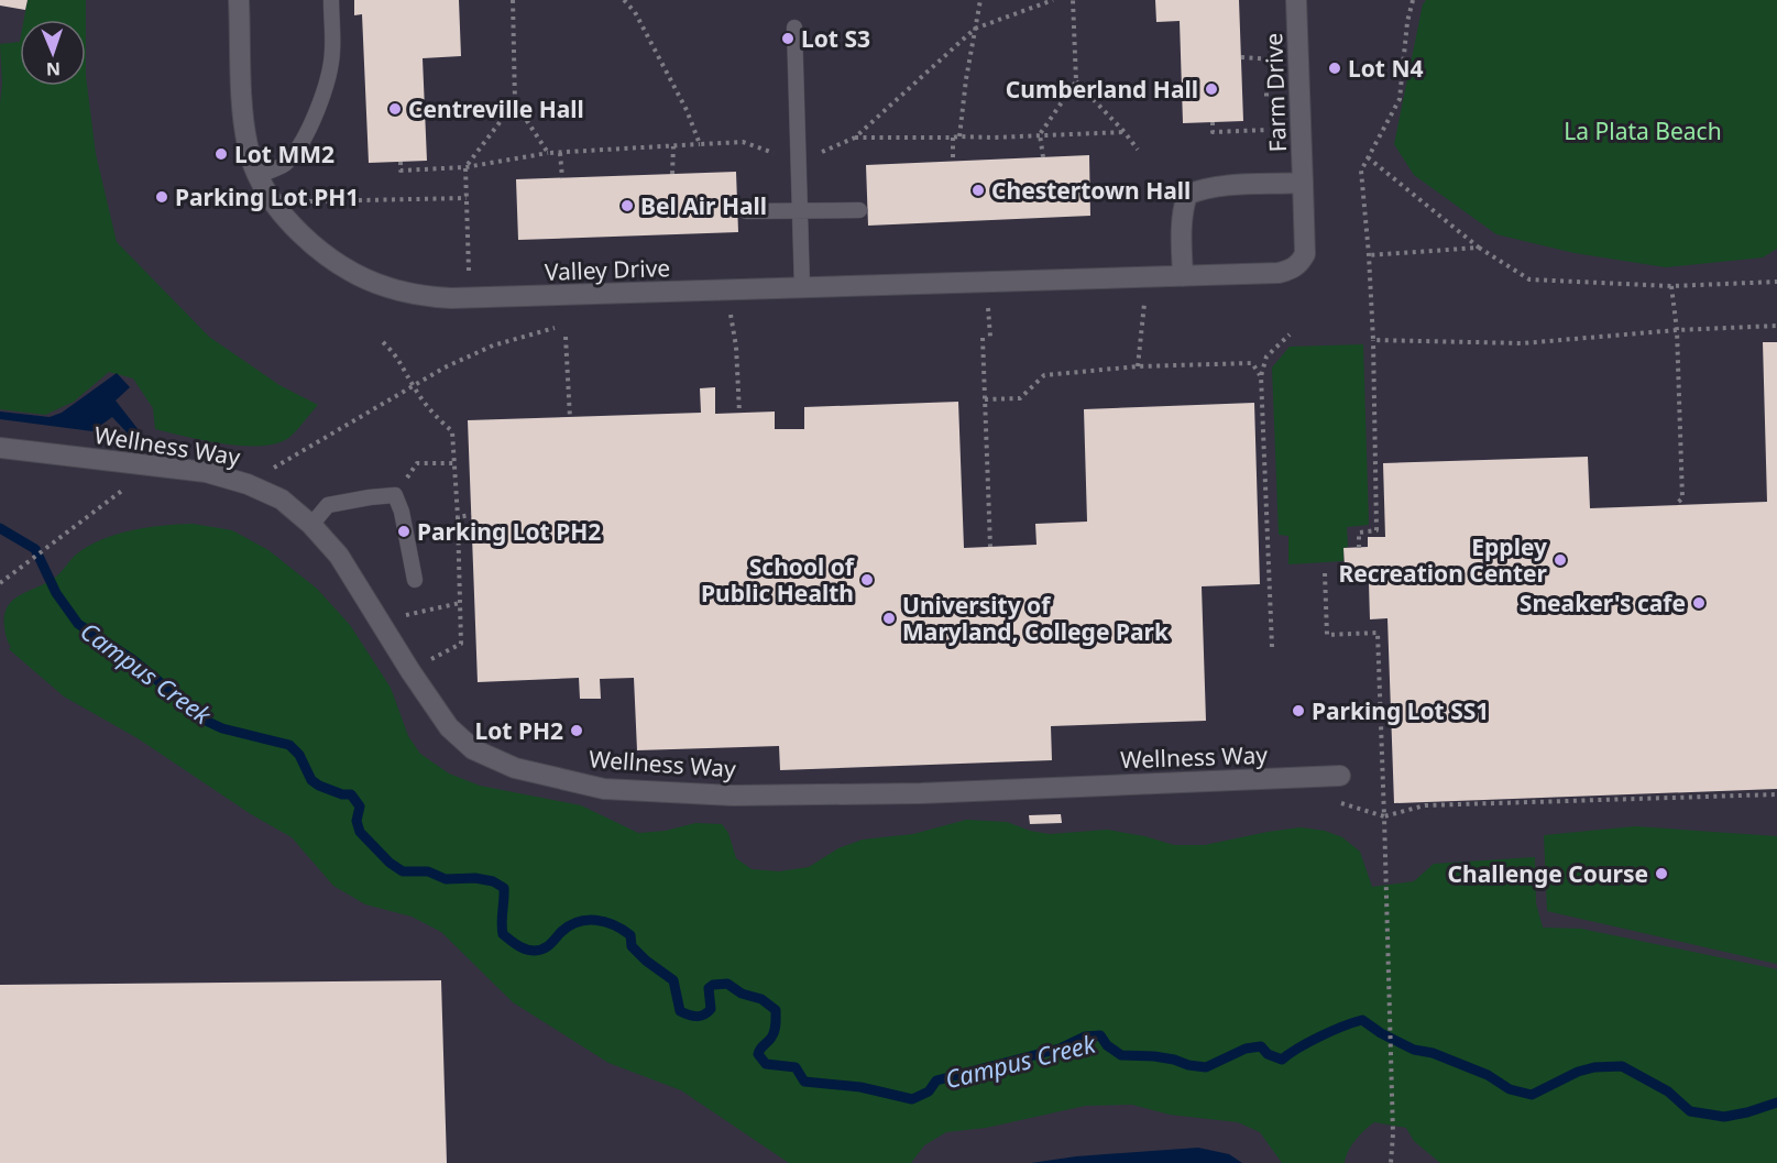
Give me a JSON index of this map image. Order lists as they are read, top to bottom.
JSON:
{
  "streets": {
    "street": ["Farm Drive", "Valley Drive", "Wellness Way"]
  },
  "crossings": [
    ["Farm Drive", "Valley Drive"]
  ],
  "water": ["Campus Creek"],
  "parks": ["La Plata Beach"],
  "places": [
    "Lot S3",
    "Lot N4",
    "Cumberland Hall",
    "Centreville Hall",
    "Lot MM2",
    "Chestertown Hall",
    "Parking Lot PH1",
    "Bel Air Hall",
    "Parking Lot PH2",
    "Eppley Recreation Center",
    "School of Public Health",
    "Sneaker's cafe",
    "University of Maryland, College Park",
    "Parking Lot SS1",
    "Lot PH2",
    "Challenge Course"
  ],
  "north": "bottom"
}
